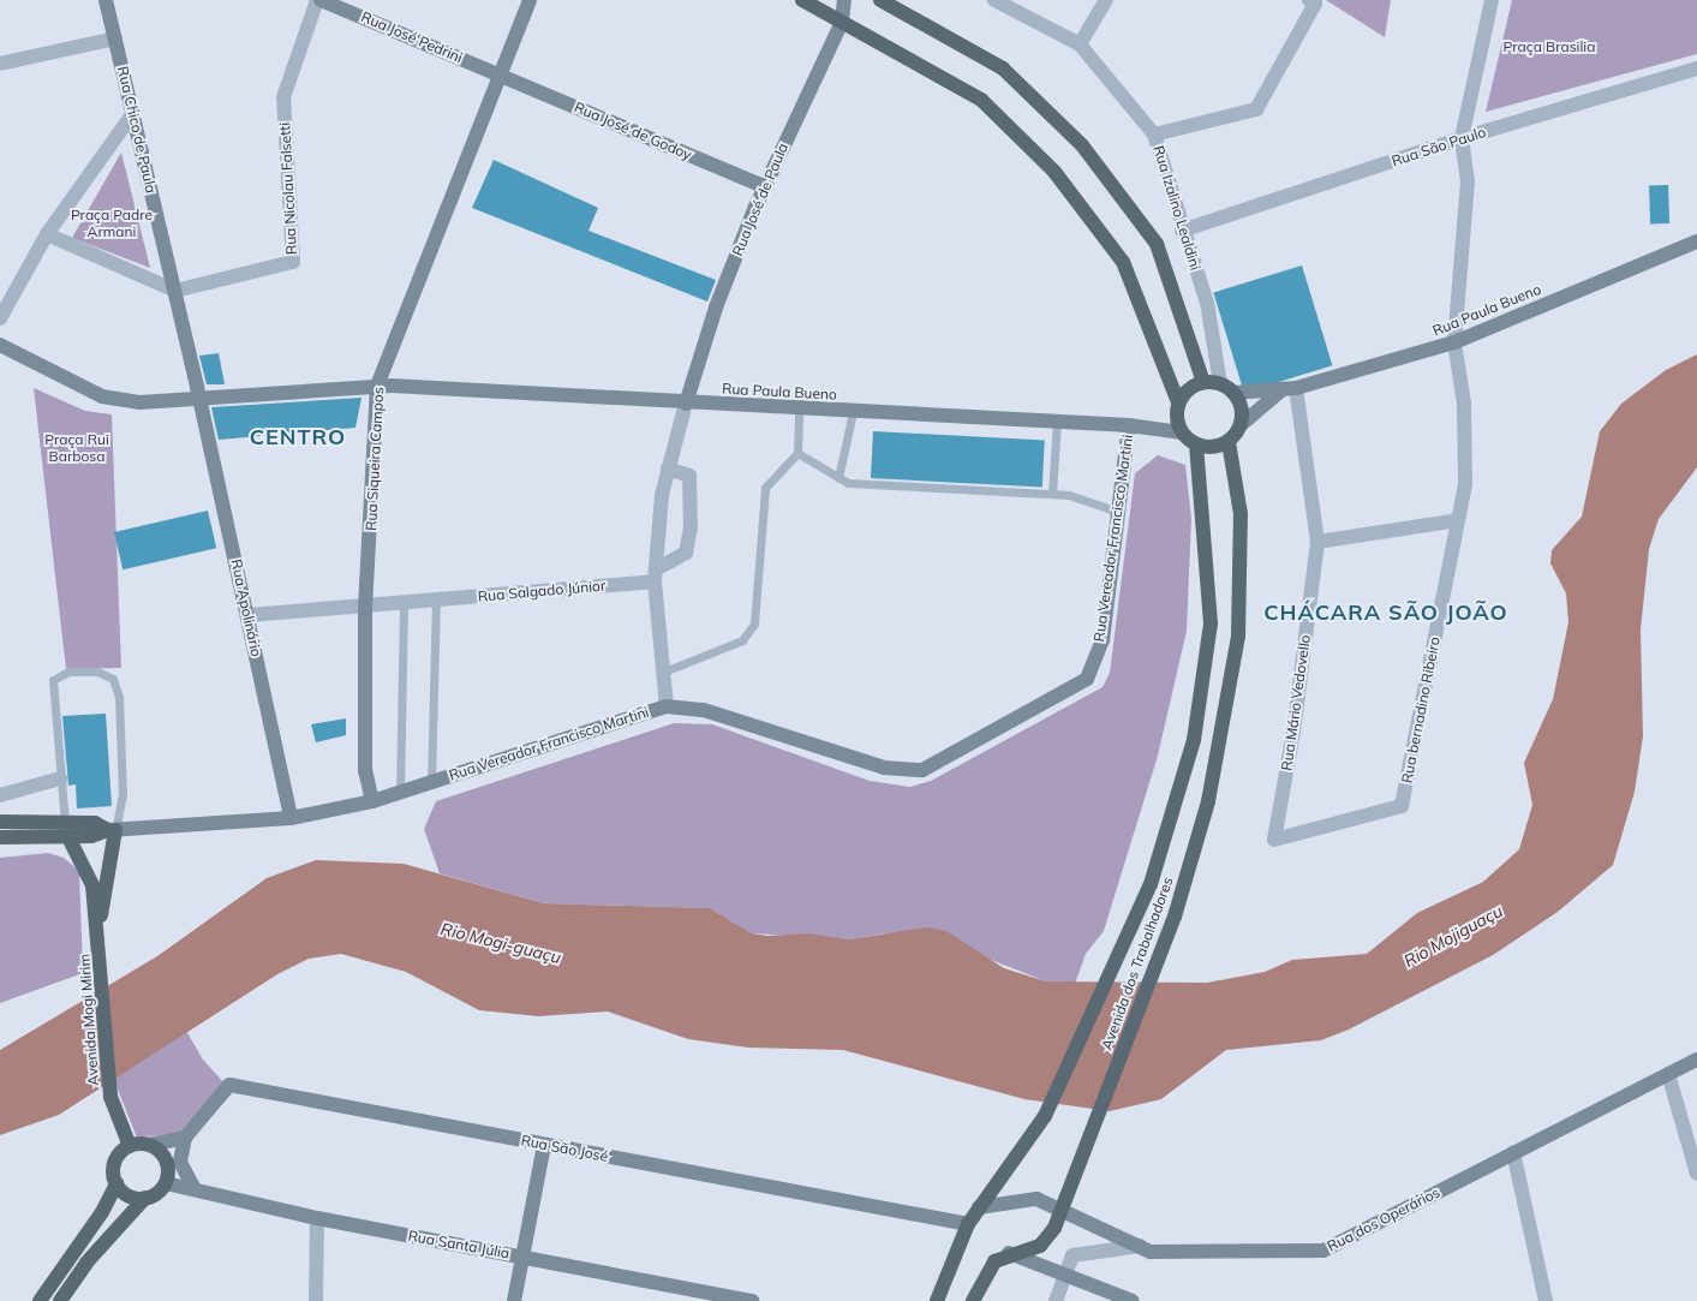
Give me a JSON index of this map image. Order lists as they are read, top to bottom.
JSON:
{
  "streets": {
    "main road": [
      "Rua José Pedrini",
      "Rua Chico de Paula",
      "Rua José de Godoy",
      "Rua José de Paula",
      "Rua Paula Bueno",
      "Rua Siqueira Campos",
      "Rua Vereador Francisco Martini",
      "Rua Apolinário",
      "Avenida dos Trabalhadores",
      "Avenida Mogi Mirim",
      "Rua São José",
      "Rua dos Operários",
      "Rua Santa Júlia"
    ],
    "street": [
      "Rua São Paulo",
      "Rua Nicolau Falsetti",
      "Rua Izalino Lealdini",
      "Rua Salgado Júnior",
      "Rua Mário Vedovello",
      "Rua bernadino Ribeiro"
    ]
  },
  "crossings": [
    ["Rua José Pedrini", "Rua José de Godoy"],
    ["Rua José Pedrini", "Rua Nicolau Falsetti"],
    ["Rua José Pedrini", "Rua Siqueira Campos"],
    ["Rua Chico de Paula", "Rua Nicolau Falsetti"],
    ["Rua Chico de Paula", "Rua Paula Bueno"],
    ["Rua Chico de Paula", "Rua Apolinário"],
    ["Rua José de Godoy", "Rua José de Paula"],
    ["Rua José de Godoy", "Rua Siqueira Campos"],
    ["Rua São Paulo", "Rua Izalino Lealdini"],
    ["Rua São Paulo", "Rua bernadino Ribeiro"],
    ["Rua José de Paula", "Rua Paula Bueno"],
    ["Rua Izalino Lealdini", "Rua Paula Bueno"],
    ["Rua Izalino Lealdini", "Avenida dos Trabalhadores"],
    ["Rua Paula Bueno", "Rua Siqueira Campos"],
    ["Rua Paula Bueno", "Rua Vereador Francisco Martini"],
    ["Rua Paula Bueno", "Rua Apolinário"],
    ["Rua Paula Bueno", "Rua Mário Vedovello"],
    ["Rua Paula Bueno", "Rua bernadino Ribeiro"],
    ["Rua Paula Bueno", "Avenida dos Trabalhadores"],
    ["Rua Siqueira Campos", "Rua Vereador Francisco Martini"],
    ["Rua Siqueira Campos", "Rua Salgado Júnior"],
    ["Rua Vereador Francisco Martini", "Rua Apolinário"],
    ["Rua Vereador Francisco Martini", "Avenida Mogi Mirim"],
    ["Rua Salgado Júnior", "Rua Apolinário"],
    ["Rua Mário Vedovello", "Rua bernadino Ribeiro"],
    ["Avenida dos Trabalhadores", "Rua São José"],
    ["Avenida dos Trabalhadores", "Rua dos Operários"],
    ["Avenida Mogi Mirim", "Rua Santa Júlia"]
  ],
  "districts": ["CENTRO", "CHÁCARA SÃO JOÃO"],
  "water": ["Rio Mojiguaçu", "Rio Mogi-guaçu"],
  "parks": ["Praça Brasilia", "Praça Padre Armani", "Praça Rui Barbosa"]
}
